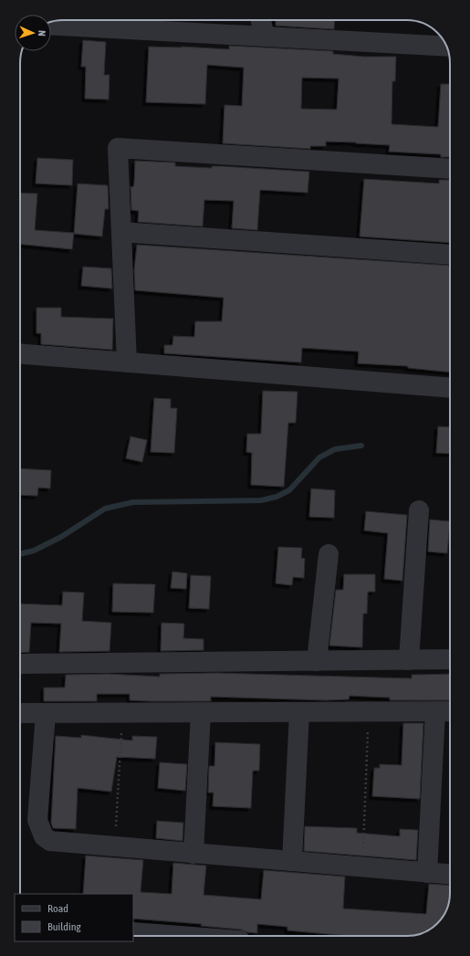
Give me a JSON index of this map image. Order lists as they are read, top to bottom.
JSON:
{
  "legend": ["Road", "Building"],
  "north": "right"
}
